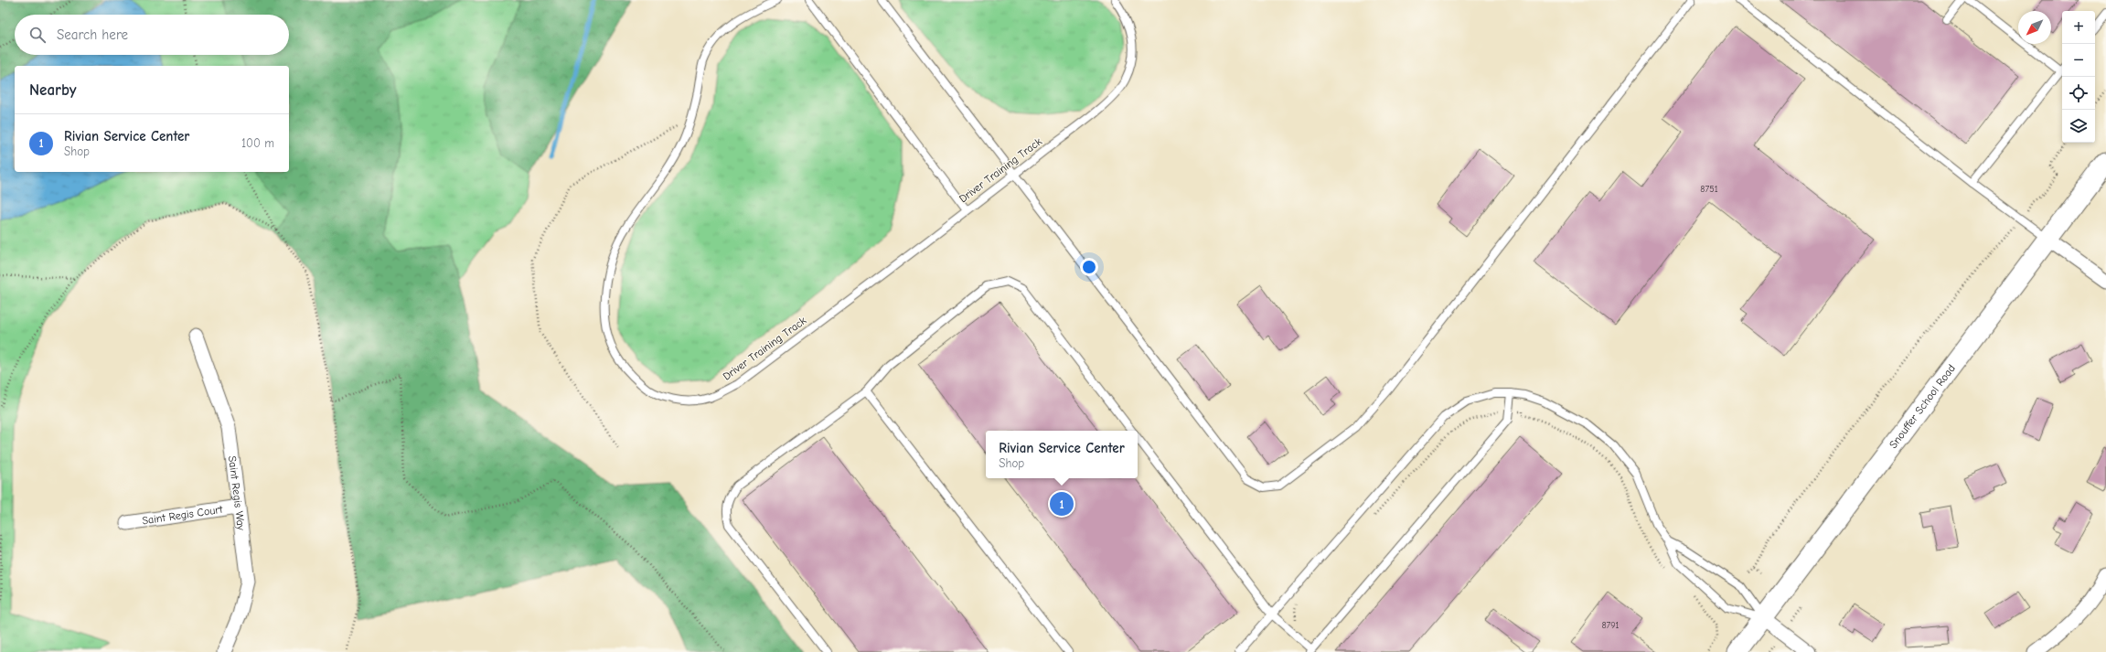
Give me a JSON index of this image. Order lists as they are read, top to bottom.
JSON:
{
  "streets": {
    "main road": ["Snouffer School Road"],
    "street": ["Saint Regis Way", "Saint Regis Court"],
    "lane": ["Driver Training Track"]
  },
  "crossings": [
    ["Saint Regis Way", "Saint Regis Court"]
  ],
  "house_numbers": ["8751", "8791"],
  "north": "bottom left",
  "page": {
    "map_buttons": ["+", "−"],
    "search": "Search here",
    "heading": "Nearby",
    "list": [
      {
        "mark": "1",
        "name": "Rivian Service Center",
        "note": "Shop",
        "value": "100 m"
      }
    ],
    "popup": ["Rivian Service Center", "Shop"],
    "pins": "1"
  }
}
